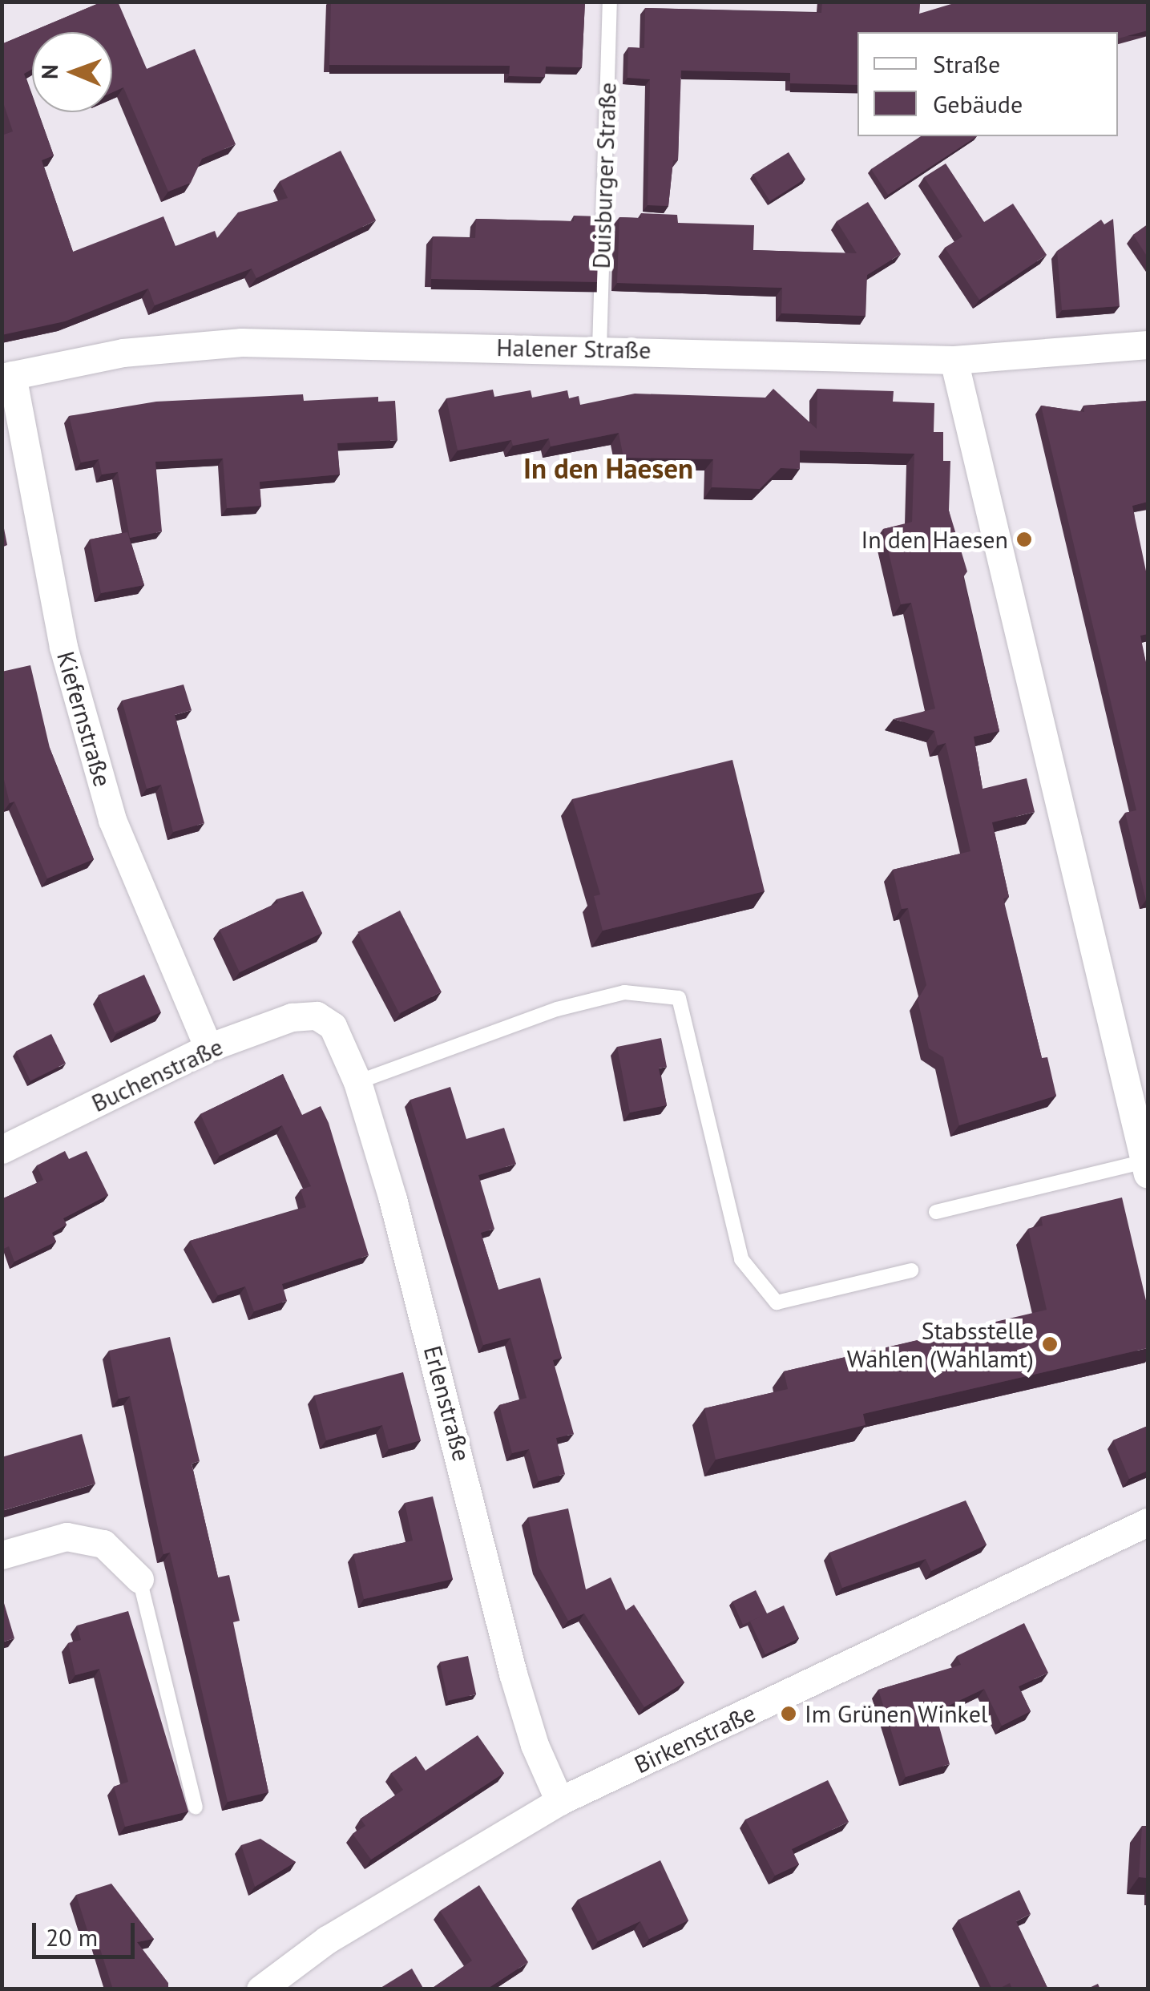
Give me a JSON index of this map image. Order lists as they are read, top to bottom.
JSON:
{
  "streets": {
    "street": [
      "Halener Straße",
      "Kiefernstraße",
      "Buchenstraße",
      "Erlenstraße",
      "Birkenstraße"
    ],
    "lane": ["Duisburger Straße"]
  },
  "crossings": [
    ["Duisburger Straße", "Halener Straße"],
    ["Halener Straße", "Kiefernstraße"],
    ["Kiefernstraße", "Buchenstraße"],
    ["Buchenstraße", "Erlenstraße"],
    ["Erlenstraße", "Birkenstraße"]
  ],
  "districts": ["In den Haesen"],
  "places": ["In den Haesen", "Stabsstelle Wahlen (Wahlamt)", "Im Grünen Winkel"],
  "legend": ["Straße", "Gebäude"],
  "scale_bar": "20 m",
  "north": "left"
}
